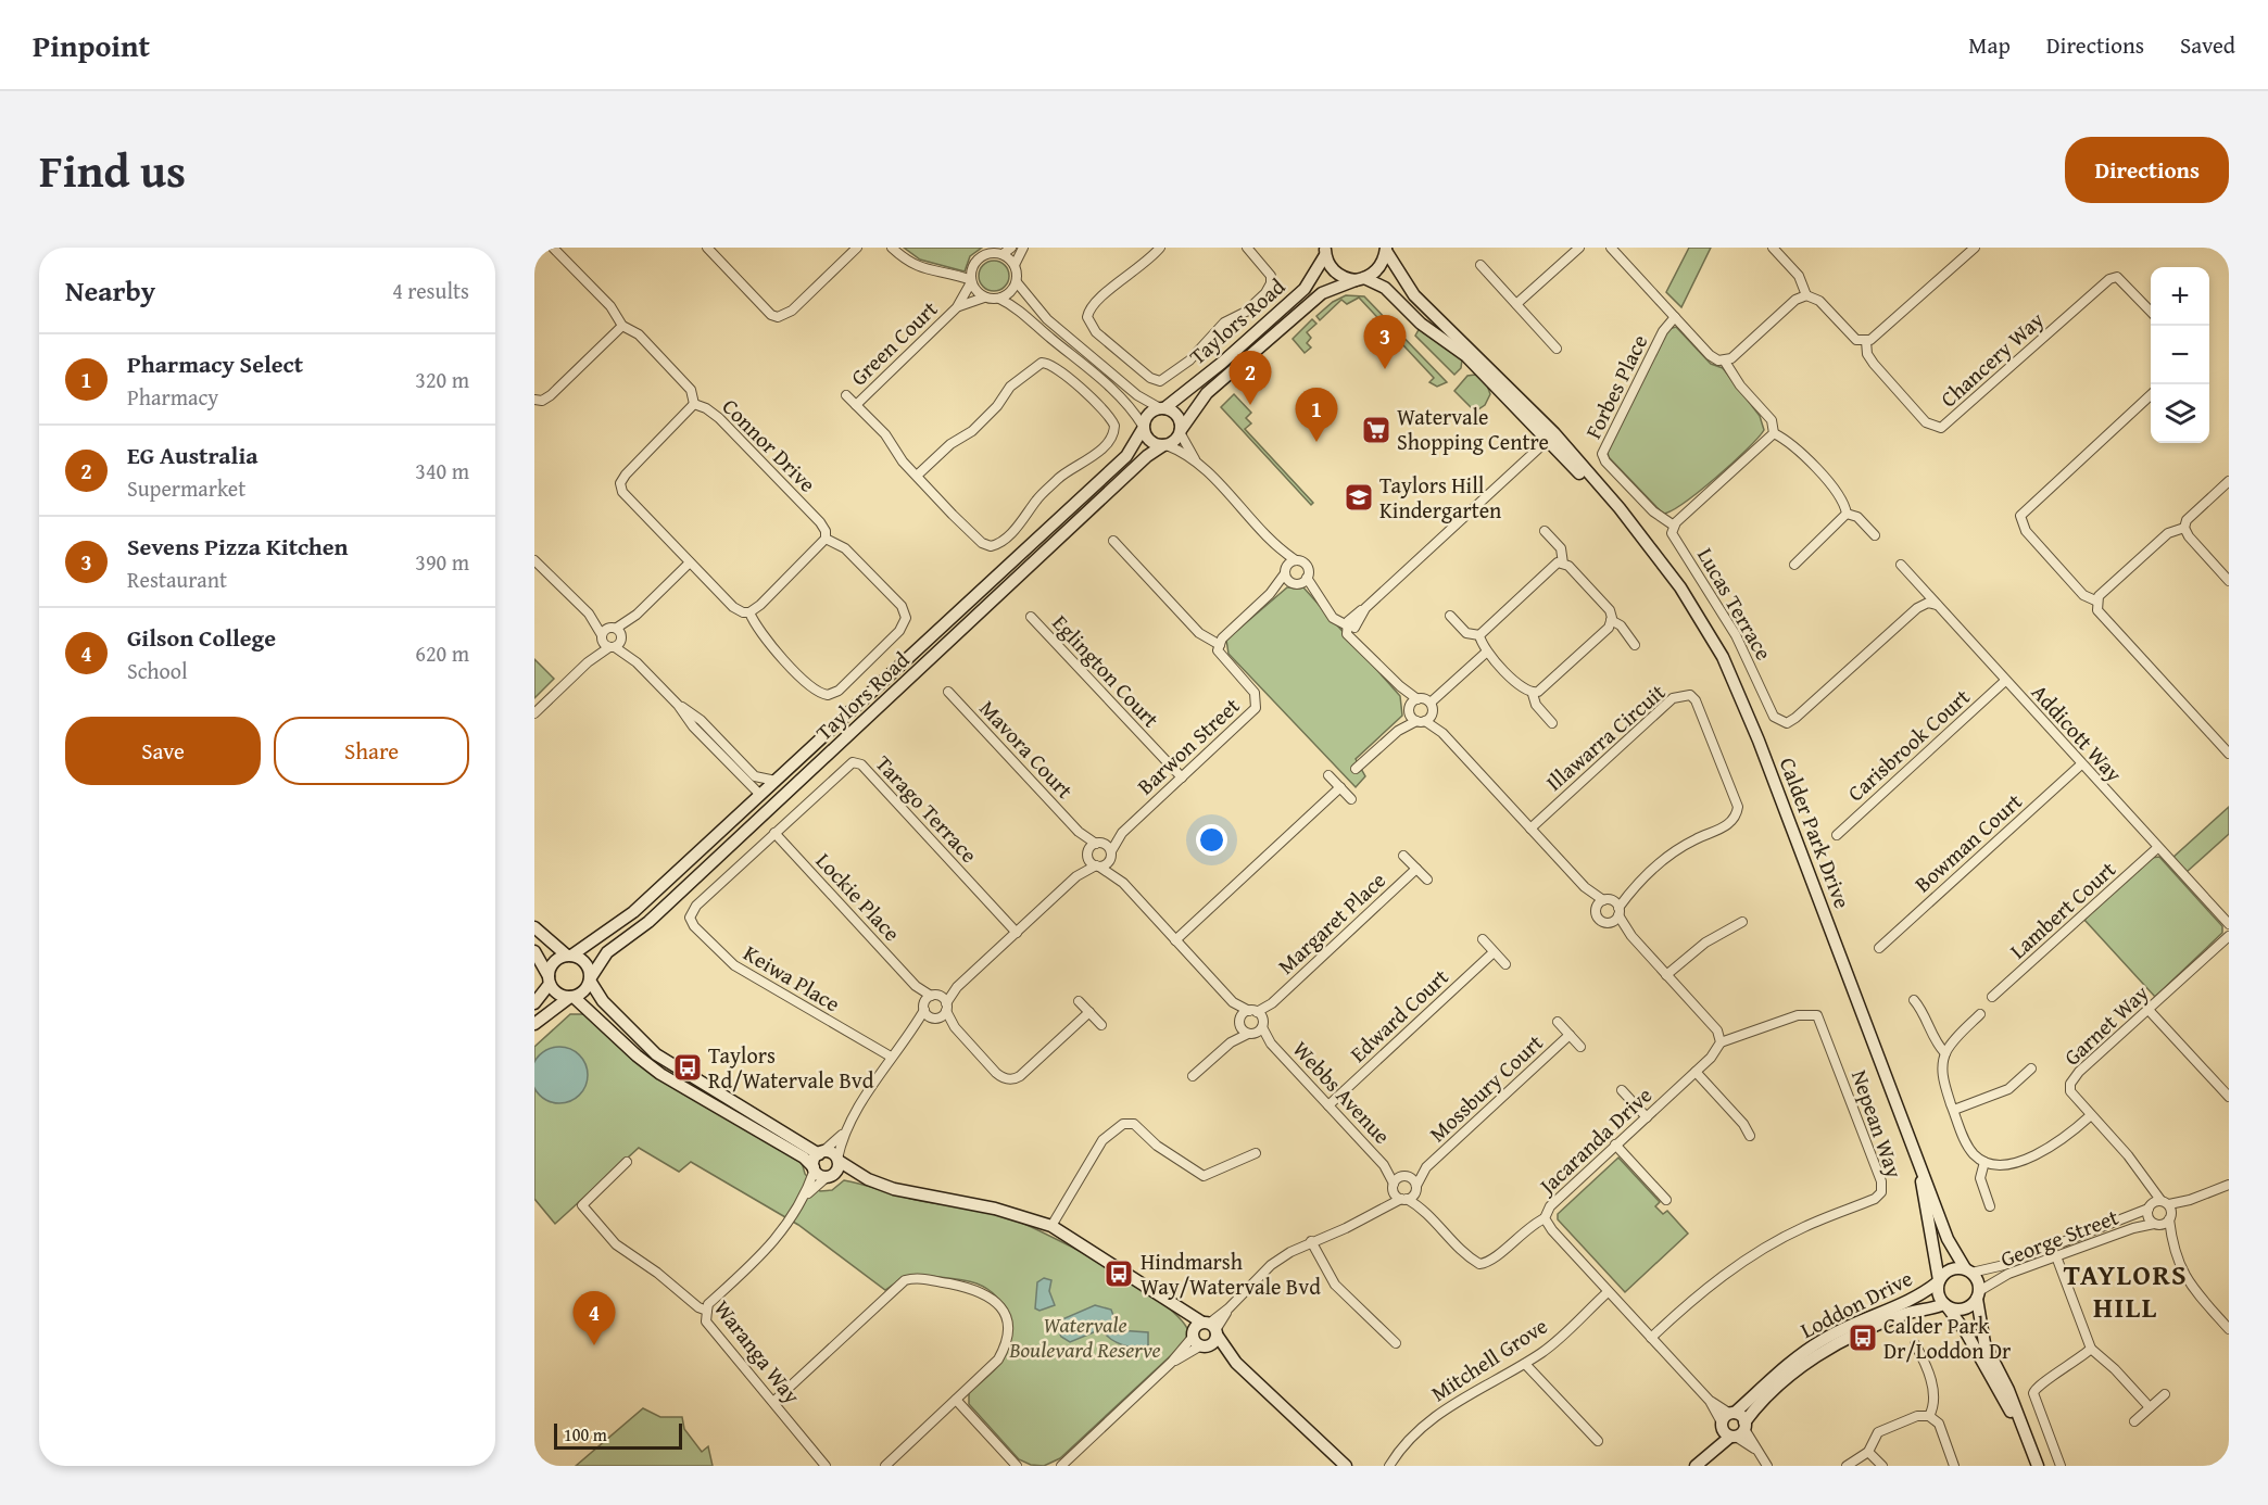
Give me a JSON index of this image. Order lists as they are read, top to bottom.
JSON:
{
  "streets": {
    "street": [
      "Taylors Road",
      "Green Court",
      "Chancery Way",
      "Forbes Place",
      "Connor Drive",
      "Lucas Terrace",
      "Eglington Court",
      "Addicott Way",
      "Illawarra Circuit",
      "Carisbrook Court",
      "Barwon Street",
      "Mavora Court",
      "Tarago Terrace",
      "Calder Park Drive",
      "Bowman Court",
      "Lockie Place",
      "Lambert Court",
      "Margaret Place",
      "Keiwa Place",
      "Edward Court",
      "Garnet Way",
      "Mossbury Court",
      "Webbs Avenue",
      "Nepean Way",
      "Jacaranda Drive",
      "George Street",
      "Loddon Drive",
      "Waranga Way",
      "Mitchell Grove"
    ]
  },
  "crossings": [
    ["Taylors Road", "Calder Park Drive"],
    ["Forbes Place", "Lucas Terrace"],
    ["Lucas Terrace", "Addicott Way"],
    ["Eglington Court", "Barwon Street"],
    ["Addicott Way", "Carisbrook Court"],
    ["Addicott Way", "Bowman Court"],
    ["Addicott Way", "Lambert Court"],
    ["Barwon Street", "Mavora Court"],
    ["Barwon Street", "Tarago Terrace"],
    ["Barwon Street", "Lockie Place"],
    ["Tarago Terrace", "Lockie Place"],
    ["Tarago Terrace", "Keiwa Place"],
    ["Calder Park Drive", "George Street"],
    ["Calder Park Drive", "Loddon Drive"],
    ["Margaret Place", "Webbs Avenue"],
    ["Edward Court", "Webbs Avenue"],
    ["Garnet Way", "George Street"],
    ["Mossbury Court", "Webbs Avenue"],
    ["Nepean Way", "Jacaranda Drive"],
    ["Jacaranda Drive", "Loddon Drive"],
    ["Jacaranda Drive", "Mitchell Grove"],
    ["George Street", "Loddon Drive"]
  ],
  "districts": ["TAYLORS HILL"],
  "parks": ["Watervale Boulevard Reserve"],
  "places": {
    "supermarket": ["Watervale Shopping Centre"],
    "school or university": ["Taylors Hill Kindergarten"],
    "bus stop": ["Taylors Rd/Watervale Bvd", "Hindmarsh Way/Watervale Bvd", "Calder Park Dr/Loddon Dr"]
  },
  "scale_bar": "100 m",
  "page": {
    "header": "Pinpoint",
    "nav": ["Map", "Directions", "Saved"],
    "title": "Find us",
    "buttons": [
      "Directions",
      ["Save", "Share"]
    ],
    "heading": ["Nearby", "4 results"],
    "map_buttons": ["+", "−"],
    "pins": [
      "3",
      "2",
      "1",
      "4"
    ],
    "list": [
      {
        "mark": "1",
        "name": "Pharmacy Select",
        "note": "Pharmacy",
        "value": "320 m"
      },
      {
        "mark": "2",
        "name": "EG Australia",
        "note": "Supermarket",
        "value": "340 m"
      },
      {
        "mark": "3",
        "name": "Sevens Pizza Kitchen",
        "note": "Restaurant",
        "value": "390 m"
      },
      {
        "mark": "4",
        "name": "Gilson College",
        "note": "School",
        "value": "620 m"
      }
    ],
    "scale": "100 m"
  }
}
